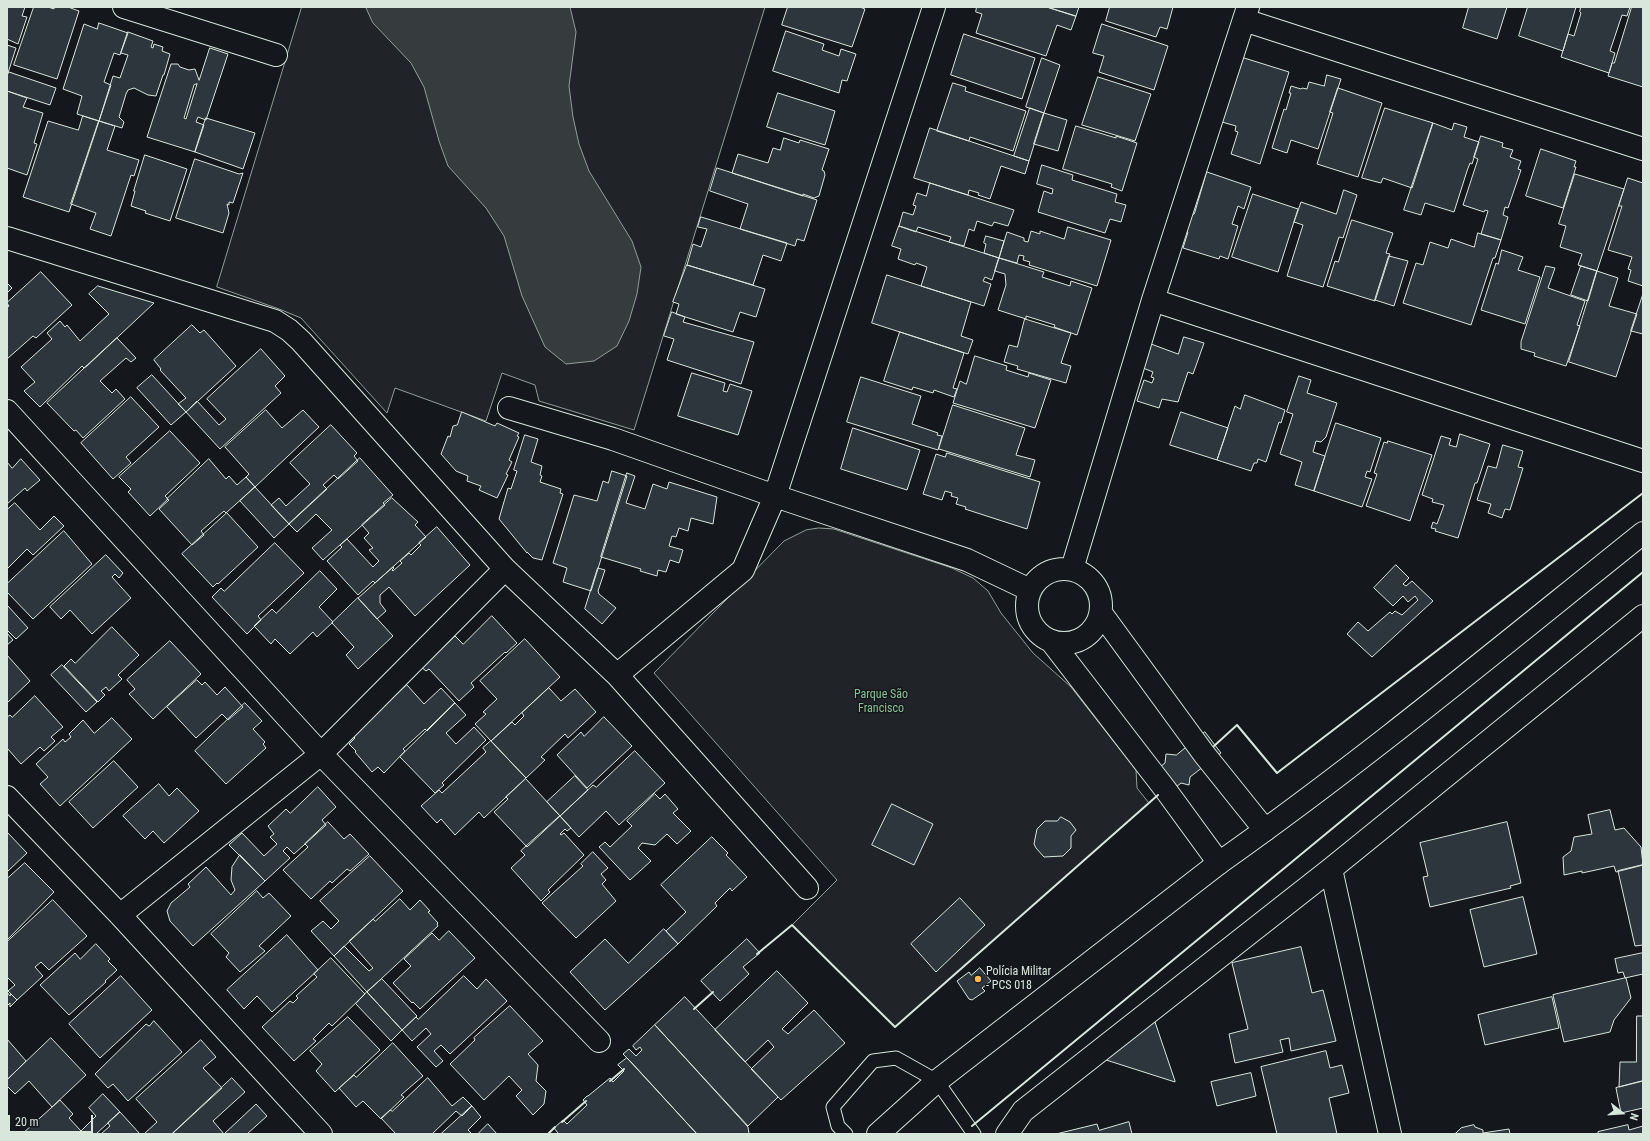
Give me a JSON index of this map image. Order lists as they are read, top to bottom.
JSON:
{
  "parks": ["Parque São Francisco"],
  "places": ["Polícia Militar - PCS 018"],
  "scale_bar": "20 m",
  "north": "right"
}
